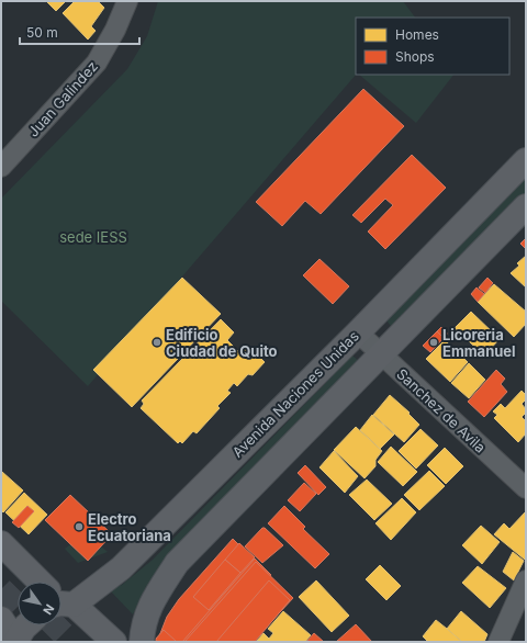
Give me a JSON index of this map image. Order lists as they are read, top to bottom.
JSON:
{
  "streets": {
    "main road": ["Avenida Naciones Unidas"],
    "street": ["Juan Galindez", "Sanchez de Avila"]
  },
  "crossings": [
    ["Avenida Naciones Unidas", "Sanchez de Avila"]
  ],
  "parks": ["sede IESS"],
  "places": ["Edificio Ciudad de Quito", "Licoreria Emmanuel", "Electro Ecuatoriana"],
  "legend": ["Homes", "Shops"],
  "scale_bar": "50 m",
  "north": "bottom right"
}
